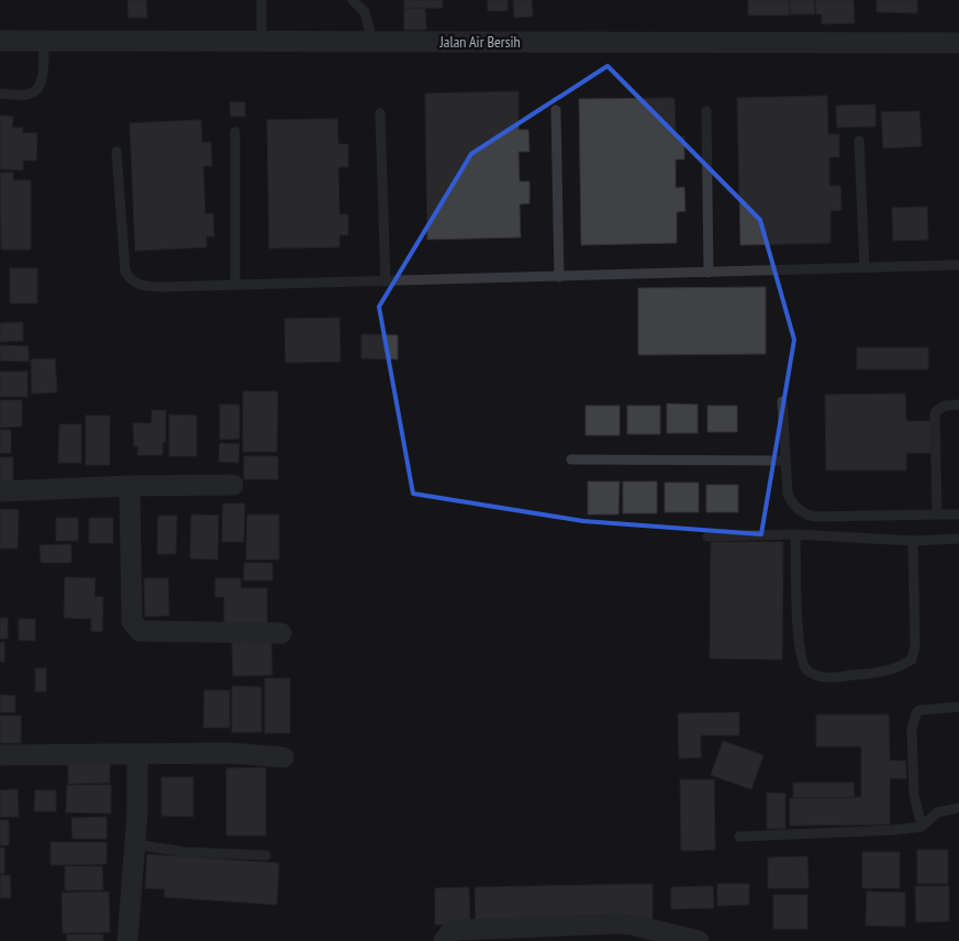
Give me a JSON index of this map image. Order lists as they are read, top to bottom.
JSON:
{
  "streets": {
    "street": ["Jalan Air Bersih"]
  }
}
